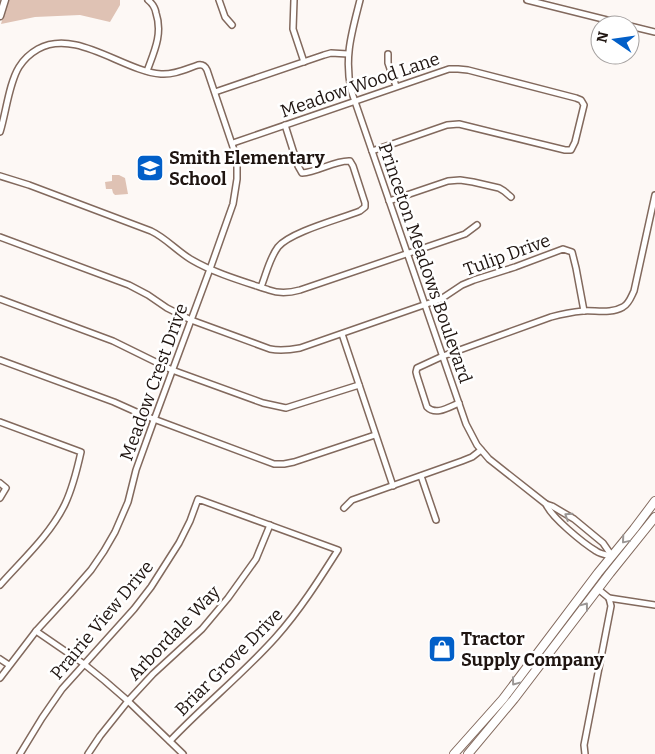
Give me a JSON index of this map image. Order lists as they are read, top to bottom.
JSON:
{
  "streets": {
    "street": [
      "Meadow Wood Lane",
      "Tulip Drive",
      "Princeton Meadows Boulevard",
      "Meadow Crest Drive",
      "Prairie View Drive",
      "Arbordale Way",
      "Briar Grove Drive"
    ]
  },
  "crossings": [
    ["Meadow Wood Lane", "Princeton Meadows Boulevard"],
    ["Meadow Wood Lane", "Meadow Crest Drive"],
    ["Tulip Drive", "Princeton Meadows Boulevard"],
    ["Prairie View Drive", "Arbordale Way"],
    ["Prairie View Drive", "Briar Grove Drive"],
    ["Arbordale Way", "Briar Grove Drive"]
  ],
  "places": {
    "school or university": ["Smith Elementary School"],
    "shop": ["Tractor Supply Company"]
  },
  "north": "left"
}
